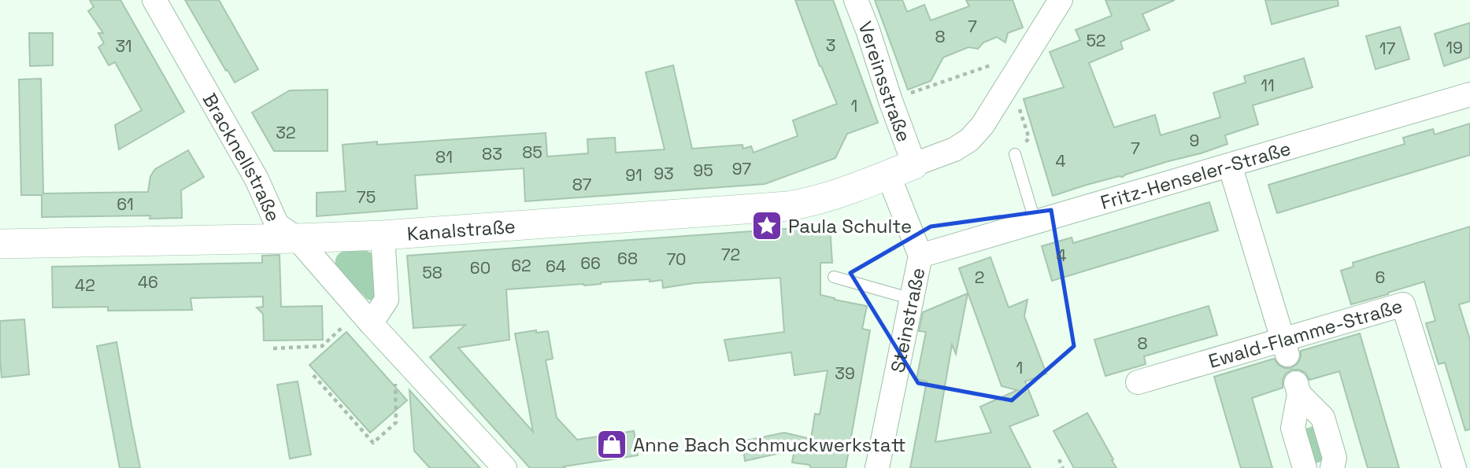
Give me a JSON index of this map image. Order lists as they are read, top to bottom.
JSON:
{
  "streets": {
    "street": [
      "Vereinsstraße",
      "Bracknellstraße",
      "Fritz-Henseler-Straße",
      "Kanalstraße",
      "Steinstraße",
      "Ewald-Flamme-Straße"
    ]
  },
  "crossings": [
    ["Vereinsstraße", "Kanalstraße"],
    ["Vereinsstraße", "Steinstraße"],
    ["Bracknellstraße", "Kanalstraße"],
    ["Fritz-Henseler-Straße", "Steinstraße"],
    ["Kanalstraße", "Steinstraße"]
  ],
  "places": {
    "place": ["Paula Schulte"],
    "shop": ["Anne Bach Schmuckwerkstatt"]
  },
  "house_numbers": [
    "7",
    "8",
    "52",
    "3",
    "31",
    "19",
    "17",
    "11",
    "1",
    "32",
    "9",
    "7",
    "85",
    "83",
    "81",
    "4",
    "97",
    "95",
    "93",
    "91",
    "87",
    "75",
    "61",
    "72",
    "4",
    "68",
    "70",
    "66",
    "62",
    "64",
    "60",
    "58",
    "2",
    "6",
    "46",
    "42",
    "8",
    "1",
    "39"
  ]
}
